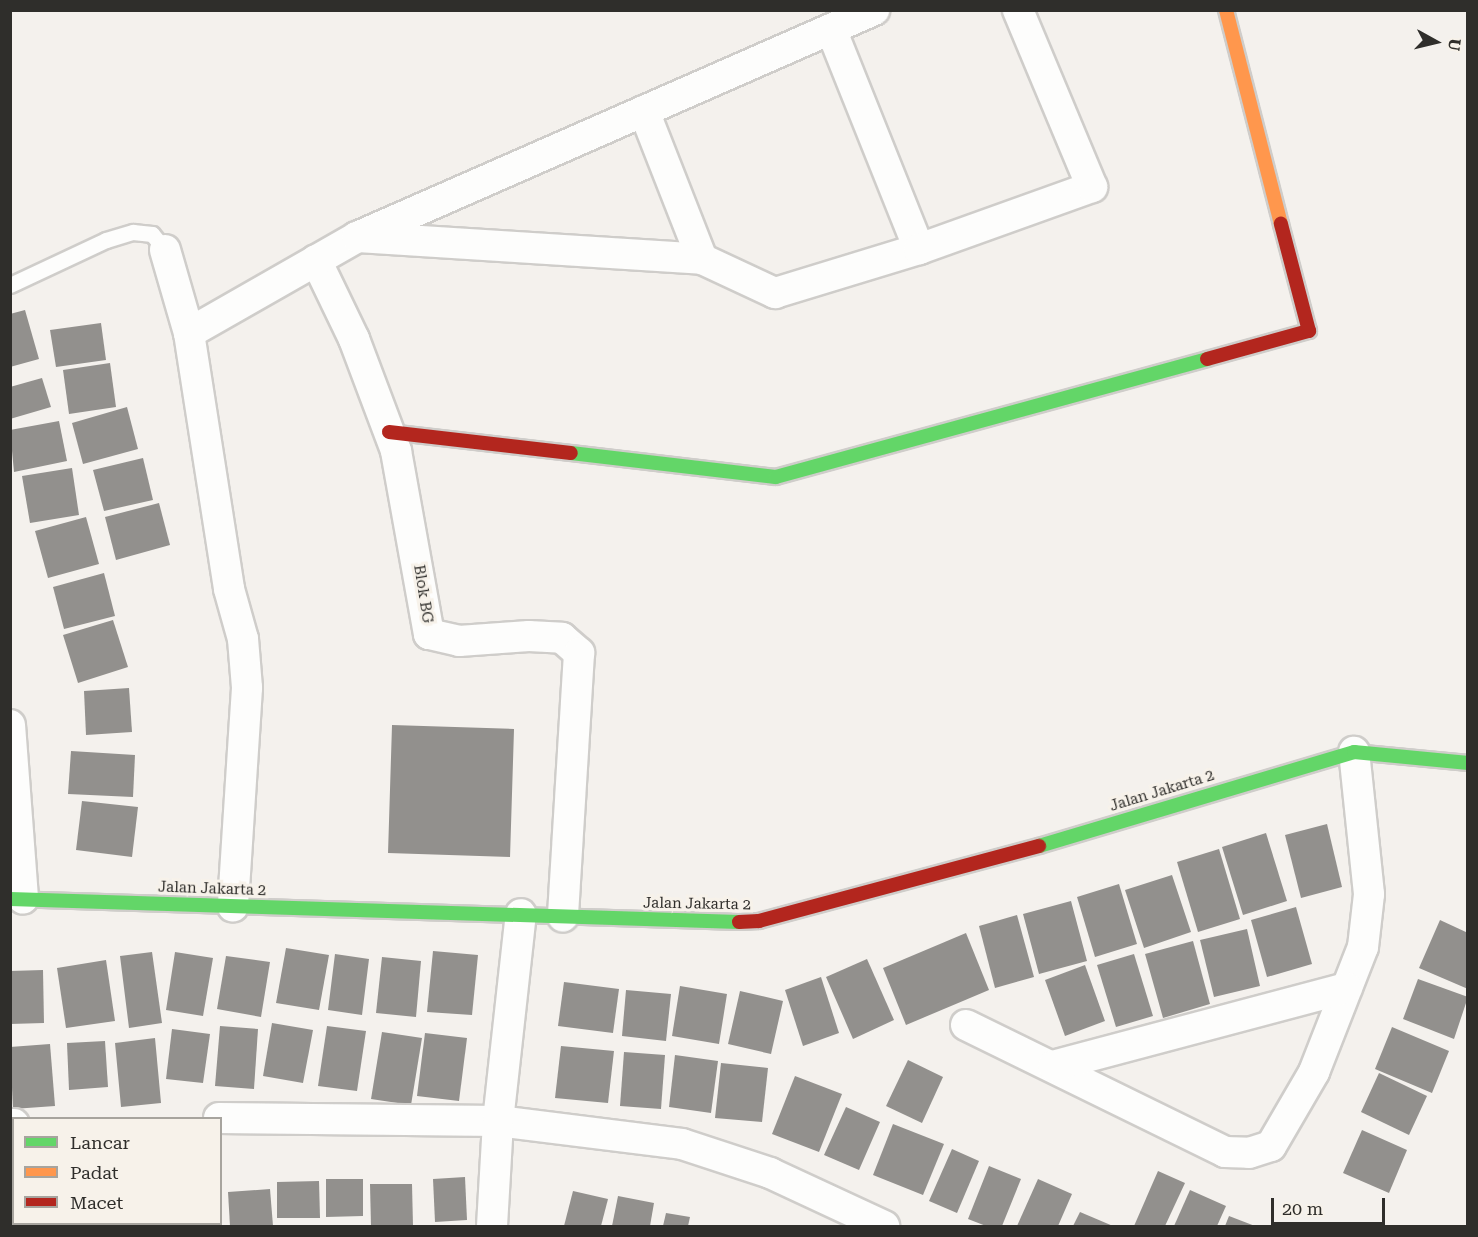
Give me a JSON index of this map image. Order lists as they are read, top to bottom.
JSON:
{
  "streets": {
    "street": ["Blok BG", "Jalan Jakarta 2"]
  },
  "crossings": [
    ["Blok BG", "Jalan Jakarta 2"]
  ],
  "legend": ["Lancar", "Padat", "Macet"],
  "scale_bar": "20 m",
  "north": "right"
}
